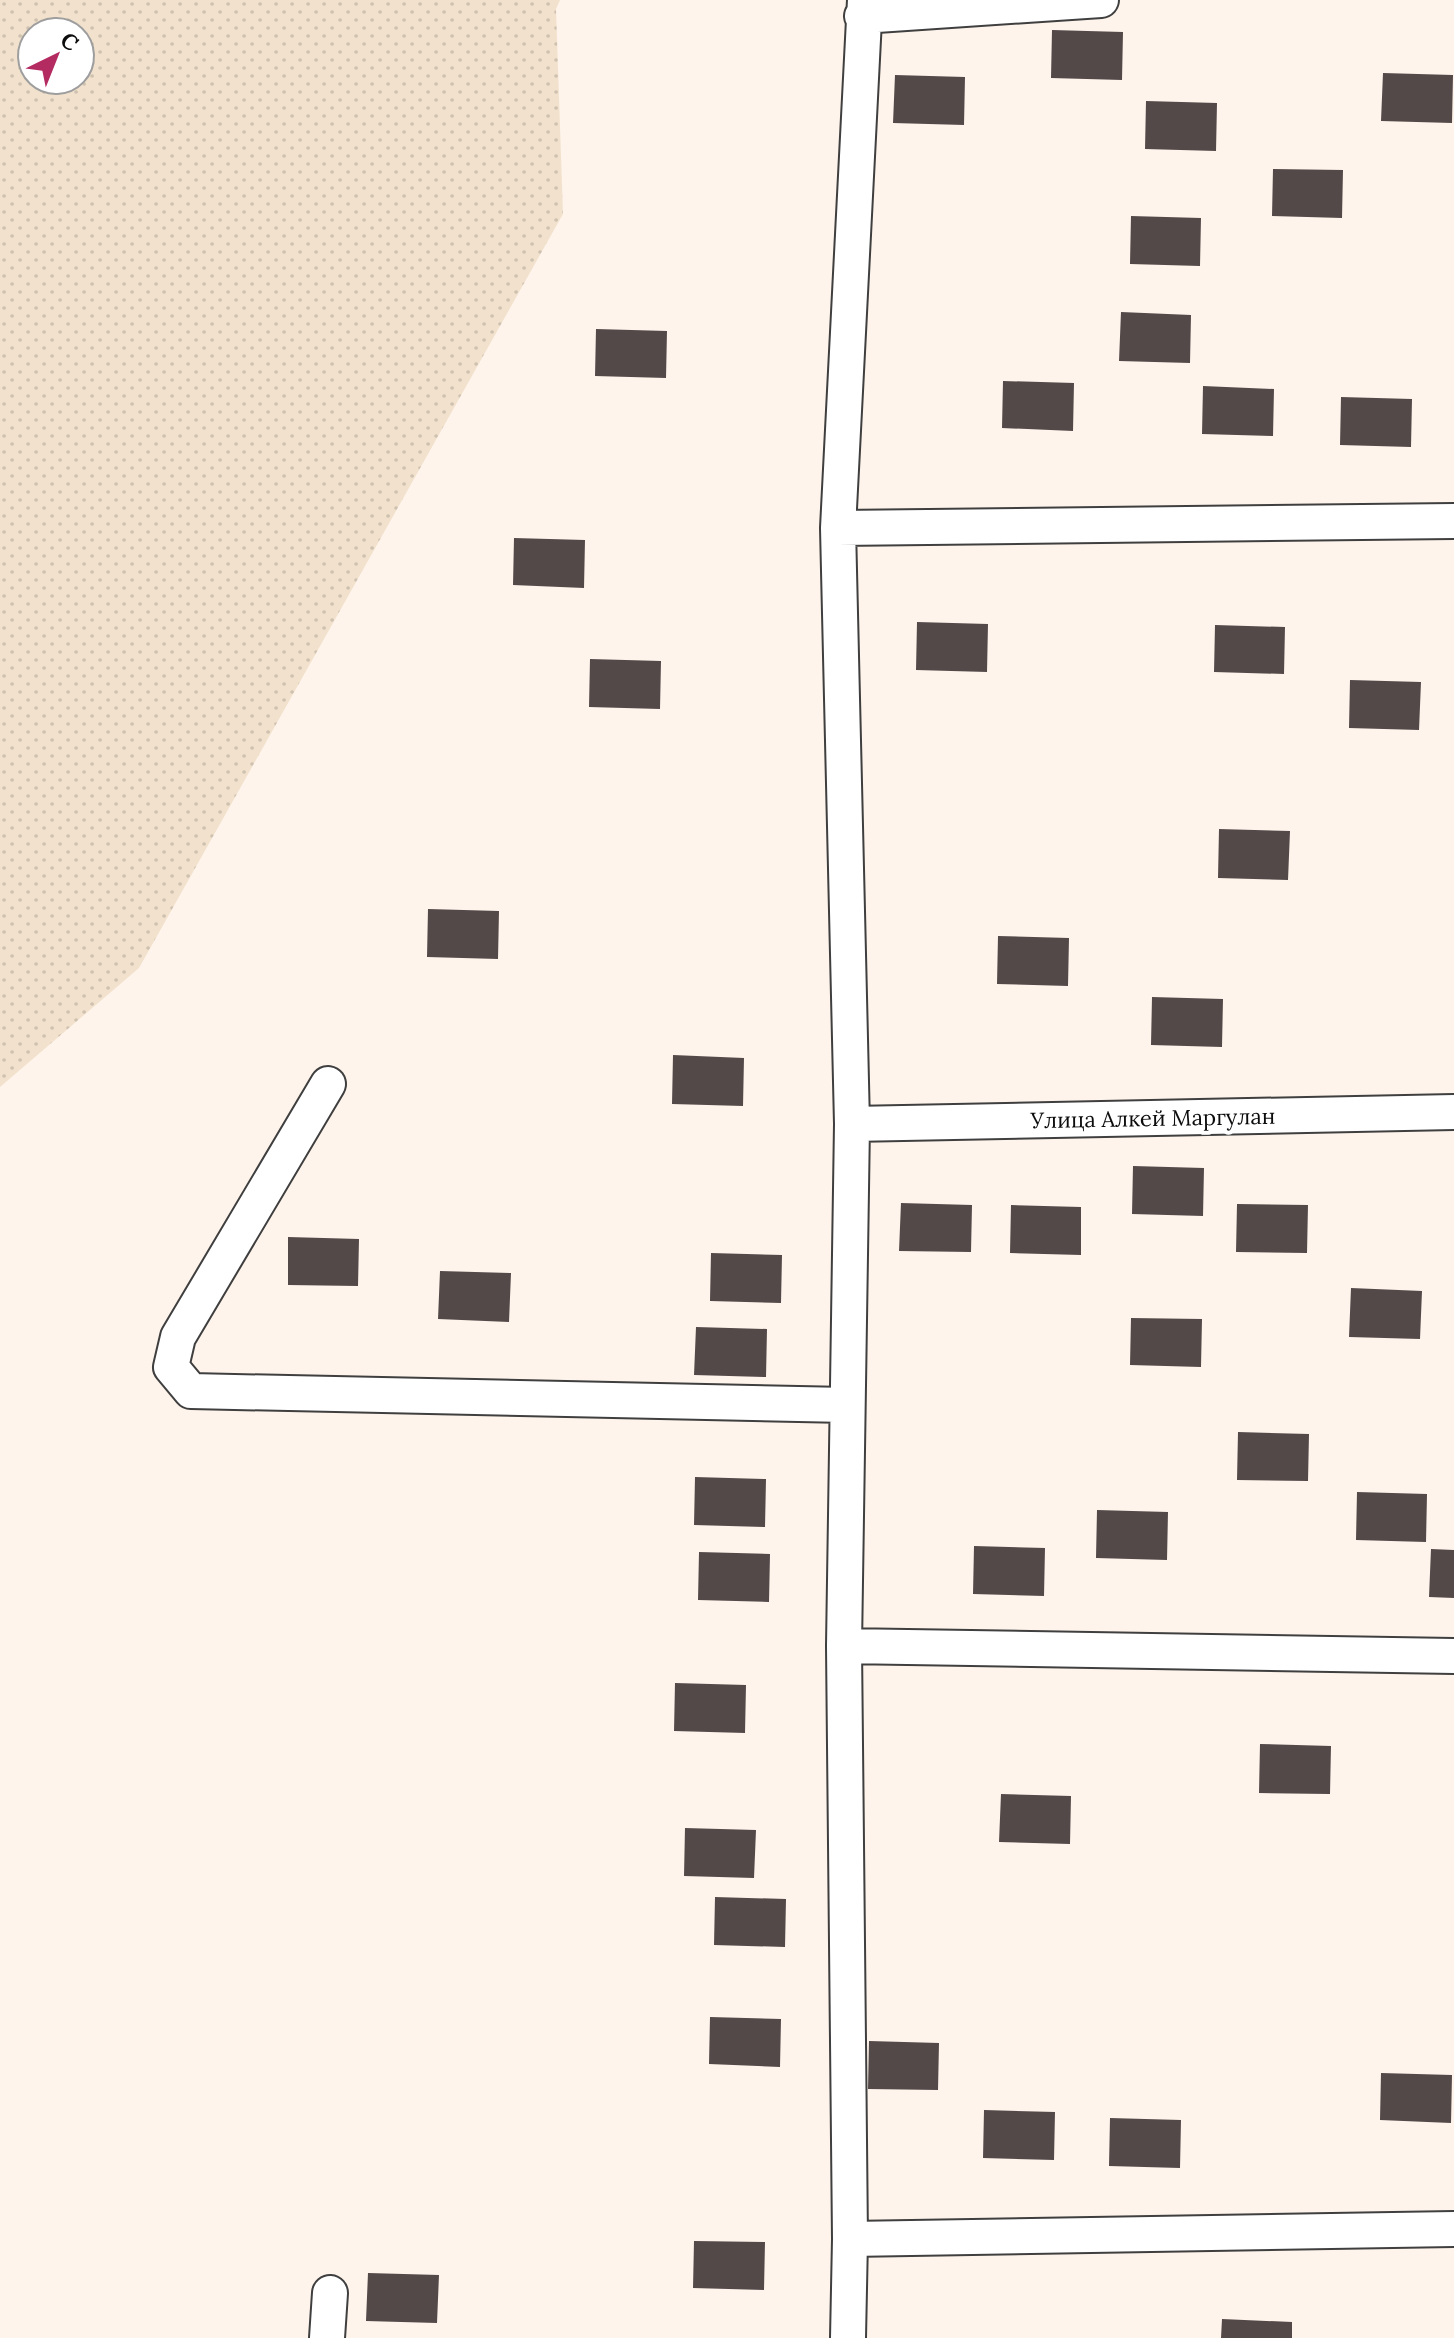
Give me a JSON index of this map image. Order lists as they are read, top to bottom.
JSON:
{
  "streets": {
    "street": ["Улица Алкей Маргулан"]
  },
  "north": "top right"
}
